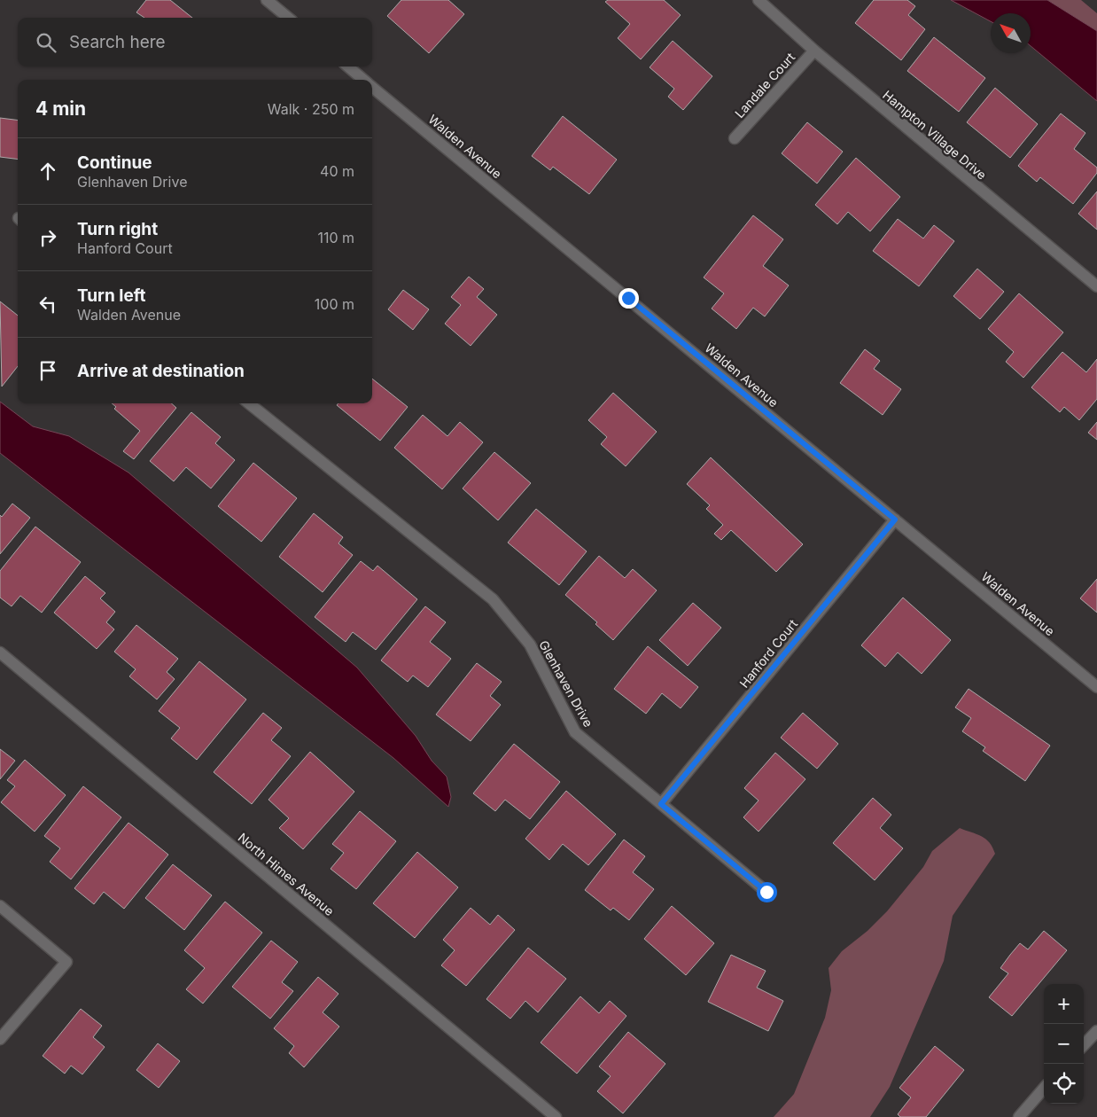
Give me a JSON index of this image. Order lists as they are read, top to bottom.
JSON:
{
  "streets": {
    "street": [
      "Landale Court",
      "Hampton Village Drive",
      "Walden Avenue",
      "Hanford Court",
      "Glenhaven Drive",
      "North Himes Avenue"
    ]
  },
  "crossings": [
    ["Landale Court", "Hampton Village Drive"],
    ["Walden Avenue", "Hanford Court"],
    ["Hanford Court", "Glenhaven Drive"]
  ],
  "north": "top left",
  "page": {
    "search": "Search here",
    "heading": ["4 min", "Walk · 250 m"],
    "list": [
      ["Continue", "Glenhaven Drive", "40 m"],
      ["Turn right", "Hanford Court", "110 m"],
      ["Turn left", "Walden Avenue", "100 m"],
      "Arrive at destination"
    ],
    "map_buttons": ["+", "−"]
  }
}
